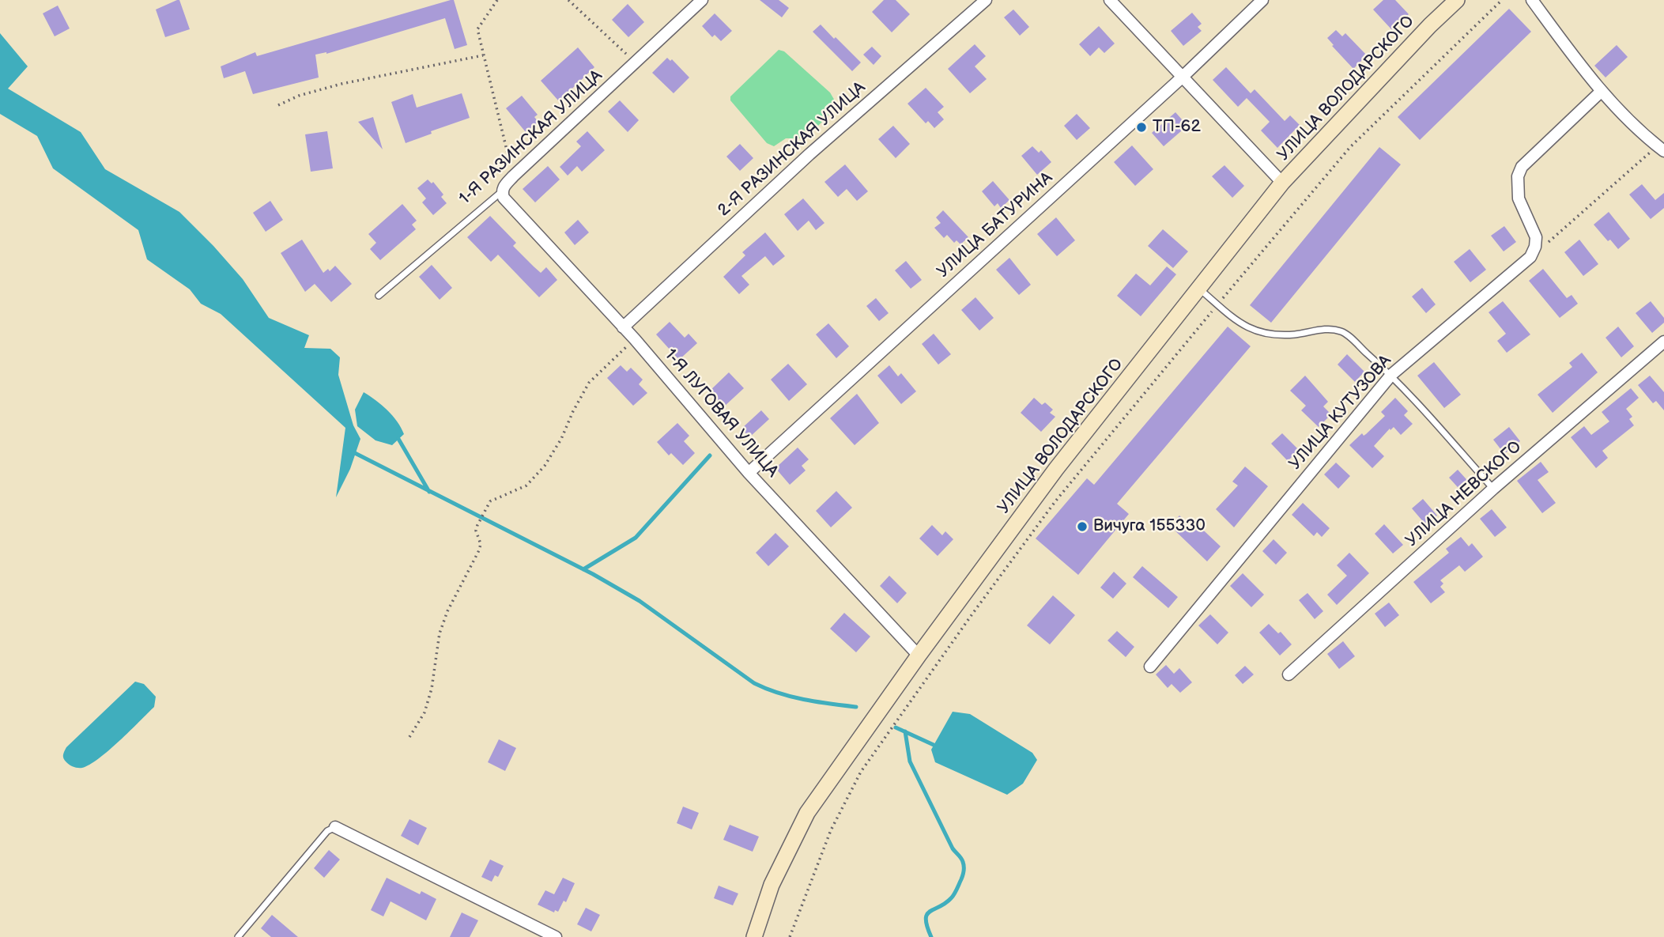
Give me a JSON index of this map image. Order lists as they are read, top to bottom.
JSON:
{
  "streets": {
    "main road": ["УЛИЦА ВОЛОДАРСКОГО"],
    "street": [
      "1-Я РАЗИНСКАЯ УЛИЦА",
      "2-Я РАЗИНСКАЯ УЛИЦА",
      "УЛИЦА БАТУРИНА",
      "УЛИЦА КУТУЗОВА",
      "1-Я ЛУГОВАЯ УЛИЦА",
      "УЛИЦА НЕВСКОГО"
    ]
  },
  "crossings": [
    ["УЛИЦА ВОЛОДАРСКОГО", "1-Я ЛУГОВАЯ УЛИЦА"],
    ["1-Я РАЗИНСКАЯ УЛИЦА", "1-Я ЛУГОВАЯ УЛИЦА"],
    ["2-Я РАЗИНСКАЯ УЛИЦА", "1-Я ЛУГОВАЯ УЛИЦА"],
    ["УЛИЦА БАТУРИНА", "1-Я ЛУГОВАЯ УЛИЦА"]
  ],
  "places": ["ТП-62", "Вичуга 155330"]
}
